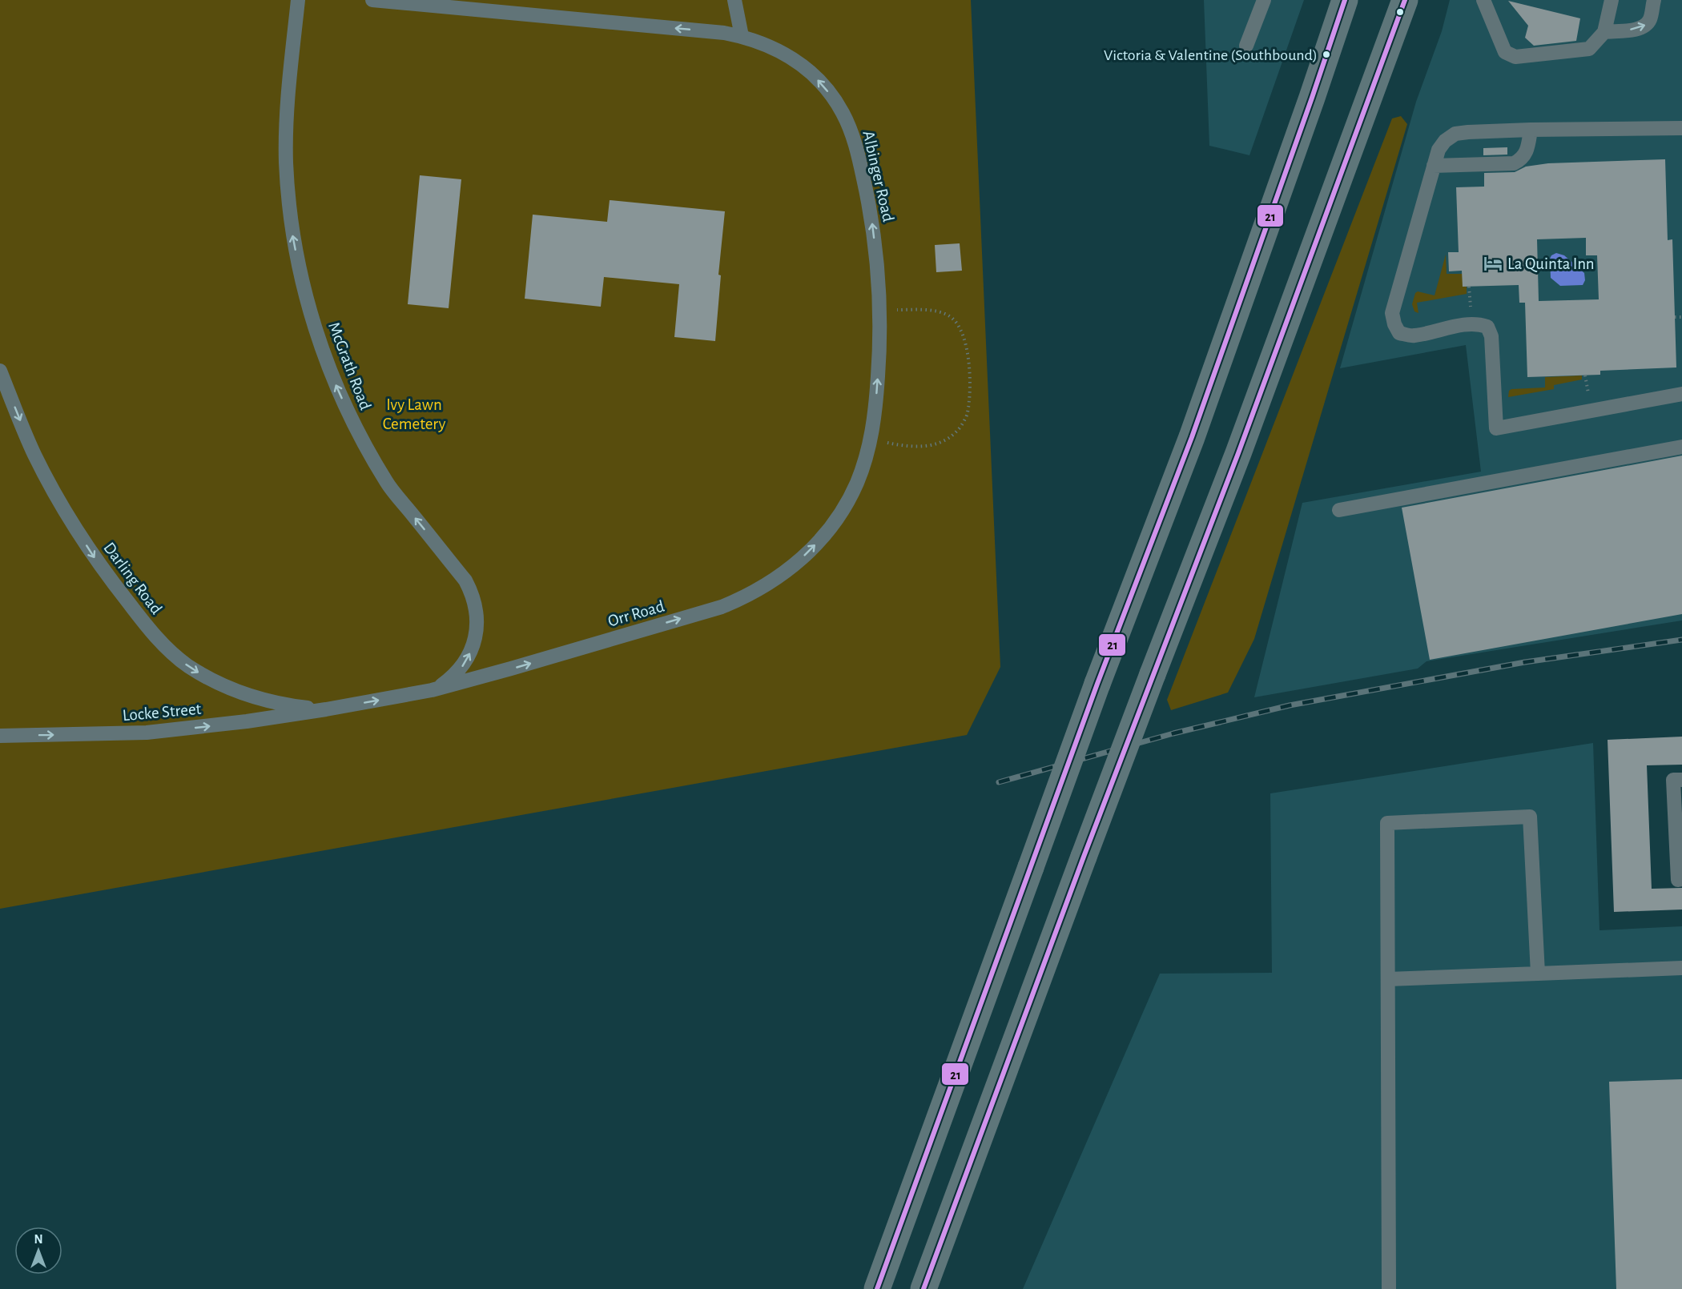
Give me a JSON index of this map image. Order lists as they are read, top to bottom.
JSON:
{
  "streets": {
    "lane": [
      "Albinger Road",
      "McGrath Road",
      "Darling Road",
      "Orr Road",
      "Locke Street"
    ]
  },
  "crossings": [
    ["Albinger Road", "Orr Road"],
    ["McGrath Road", "Orr Road"],
    ["Darling Road", "Orr Road"],
    ["Darling Road", "Locke Street"],
    ["Orr Road", "Locke Street"]
  ],
  "one_way": [
    "Albinger Road",
    "McGrath Road",
    "Darling Road",
    "Orr Road",
    "Locke Street"
  ],
  "parks": ["Ivy Lawn Cemetery"],
  "places": {
    "other": ["Victoria & Valentine (Southbound)"],
    "hotel": ["La Quinta Inn"]
  },
  "lines": ["transit line 21"],
  "north": "top"
}
